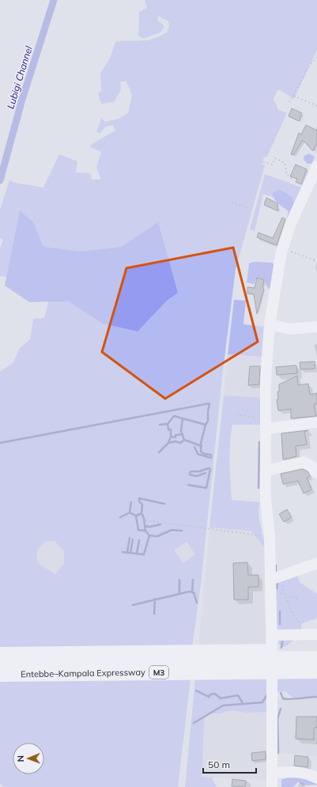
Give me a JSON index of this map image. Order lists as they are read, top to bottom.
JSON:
{
  "streets": {
    "highway": ["M3", "Entebbe–Kampala Expressway"]
  },
  "water": ["Lubigi Channel"],
  "scale_bar": "50 m",
  "north": "left"
}
